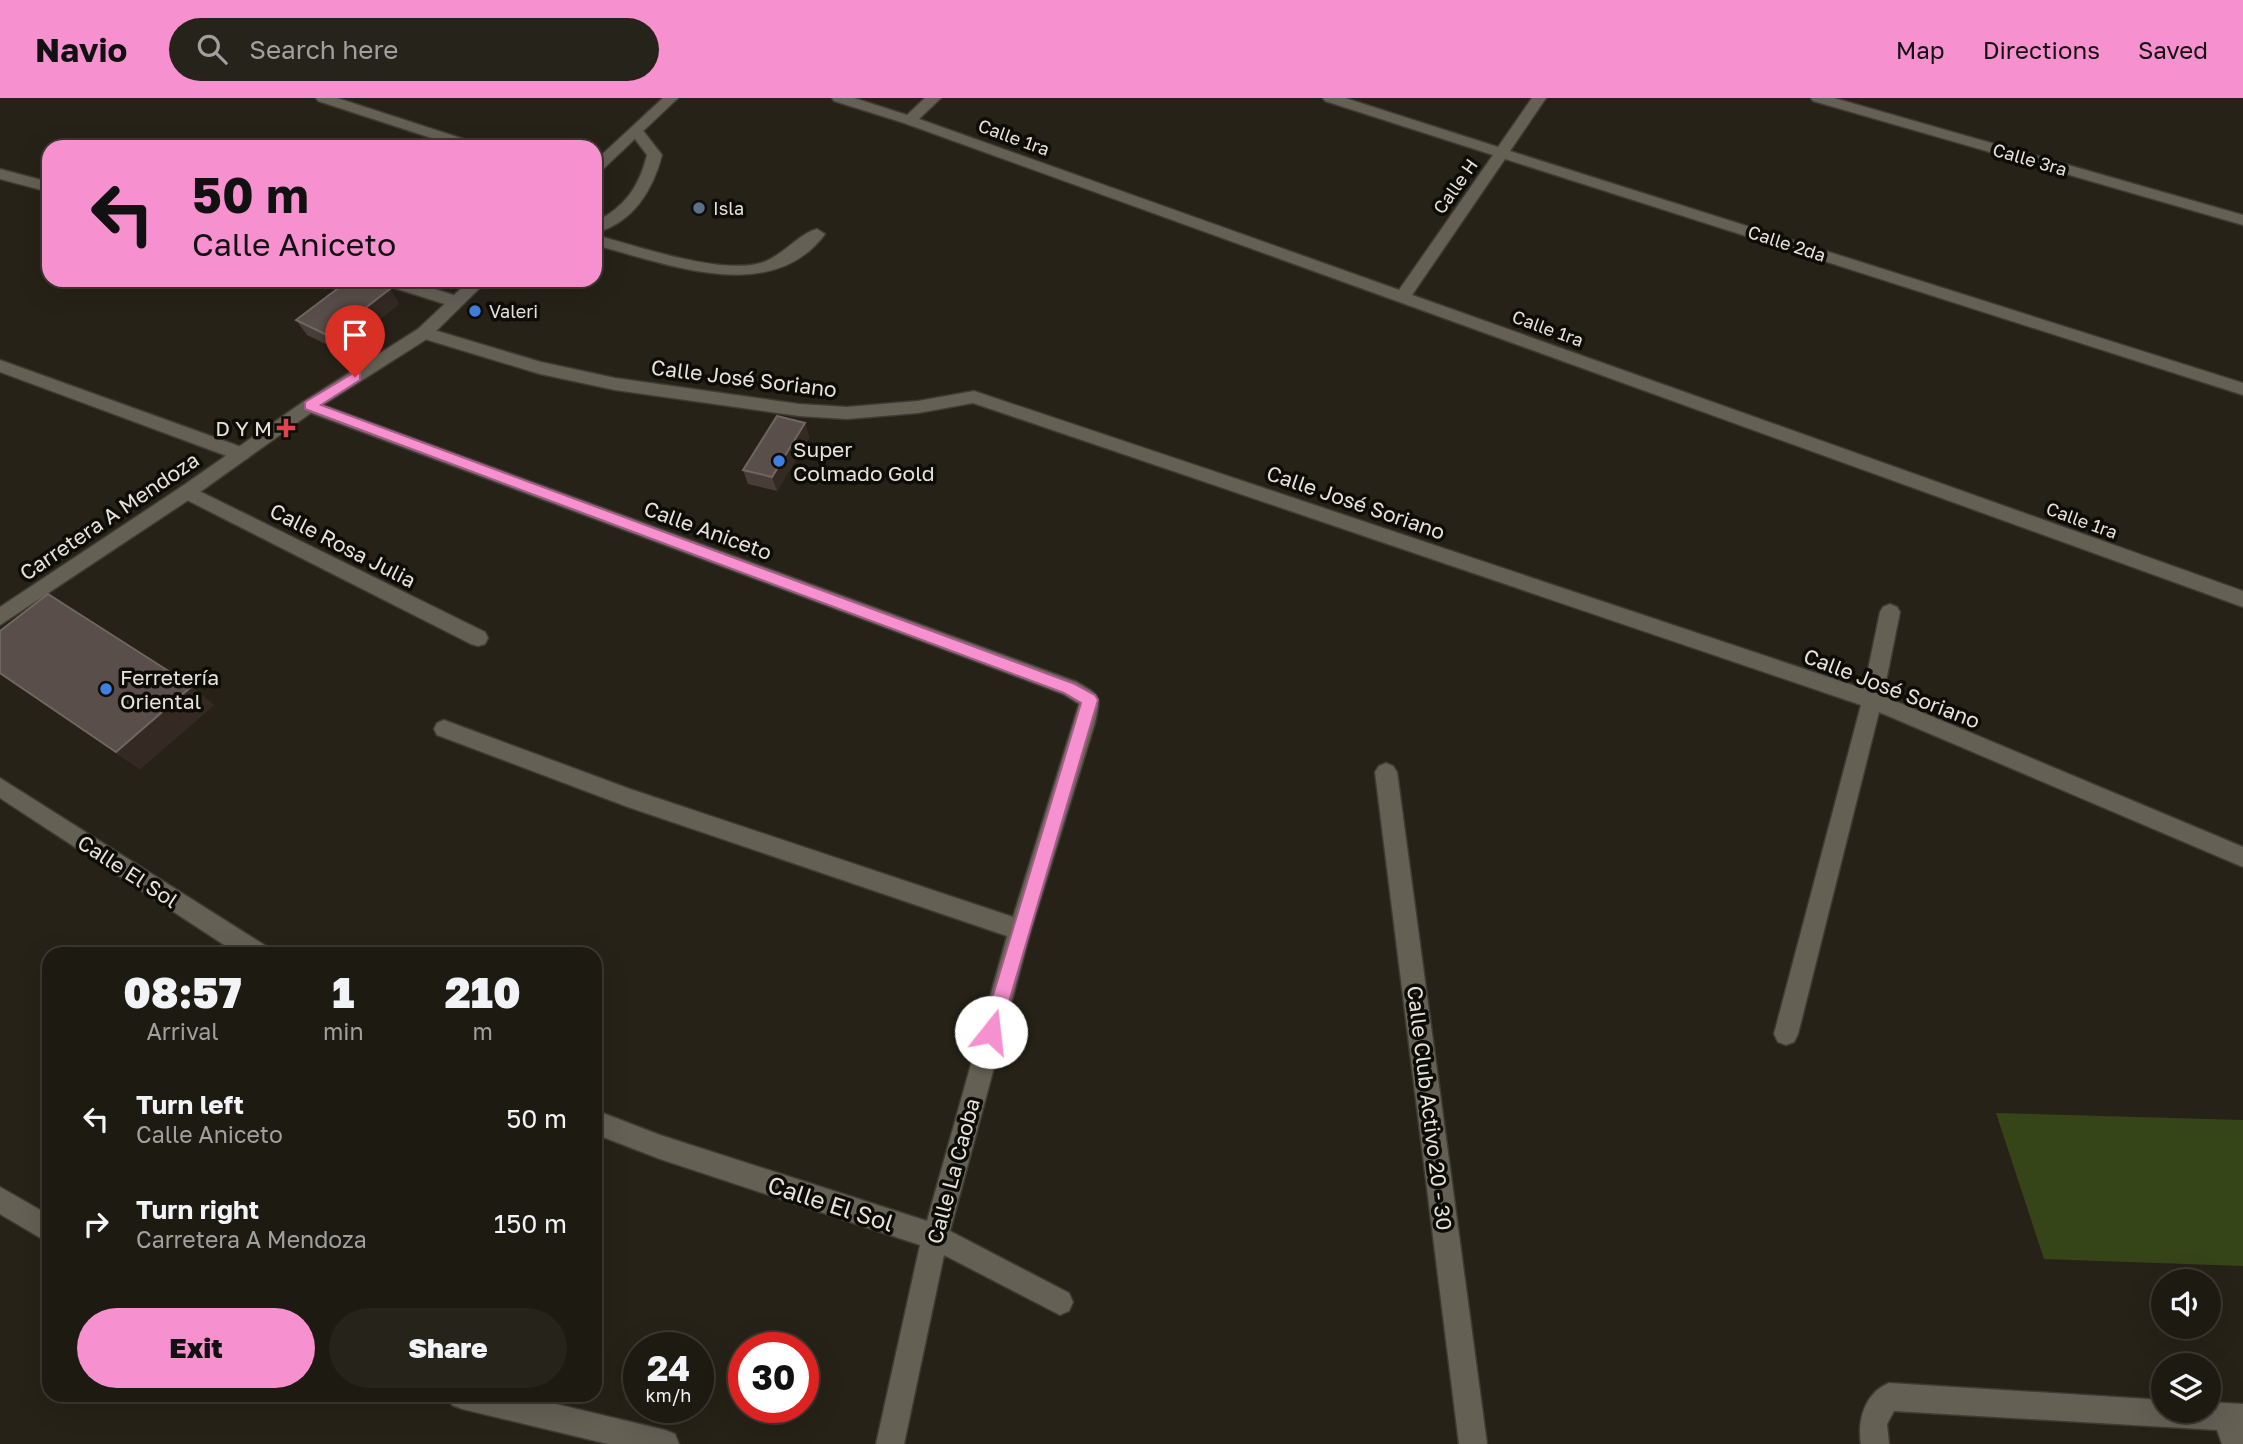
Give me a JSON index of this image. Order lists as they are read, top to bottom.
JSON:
{
  "streets": {
    "street": [
      "Calle 1ra",
      "Calle 3ra",
      "Calle H",
      "Calle 2da",
      "Calle José Soriano",
      "Carretera A Mendoza",
      "Calle Aniceto",
      "Calle Rosa Julia",
      "Calle El Sol",
      "Calle Club Activo 20 - 30",
      "Calle La Caoba"
    ]
  },
  "crossings": [
    ["Calle 1ra", "Calle H"],
    ["Calle H", "Calle 2da"],
    ["Calle José Soriano", "Carretera A Mendoza"],
    ["Carretera A Mendoza", "Calle Aniceto"],
    ["Carretera A Mendoza", "Calle Rosa Julia"],
    ["Calle Aniceto", "Calle La Caoba"],
    ["Calle El Sol", "Calle La Caoba"]
  ],
  "places": {
    "other": [
      "Isla",
      "Valeri",
      "Super Colmado Gold",
      "Ferretería Oriental"
    ],
    "health": ["D Y M"]
  },
  "page": {
    "header": "Navio",
    "search": "Search here",
    "nav": ["Map", "Directions", "Saved"],
    "turn": ["50 m", "Calle Aniceto"],
    "eta": [
      "08:57",
      "Arrival",
      "1",
      "min",
      "210",
      "m"
    ],
    "list": [
      {
        "name": "Turn left",
        "note": "Calle Aniceto",
        "value": "50 m"
      },
      {
        "name": "Turn right",
        "note": "Carretera A Mendoza",
        "value": "150 m"
      }
    ],
    "buttons": ["Exit", "Share"],
    "speed": "24 km/h",
    "limit": "30"
  }
}
